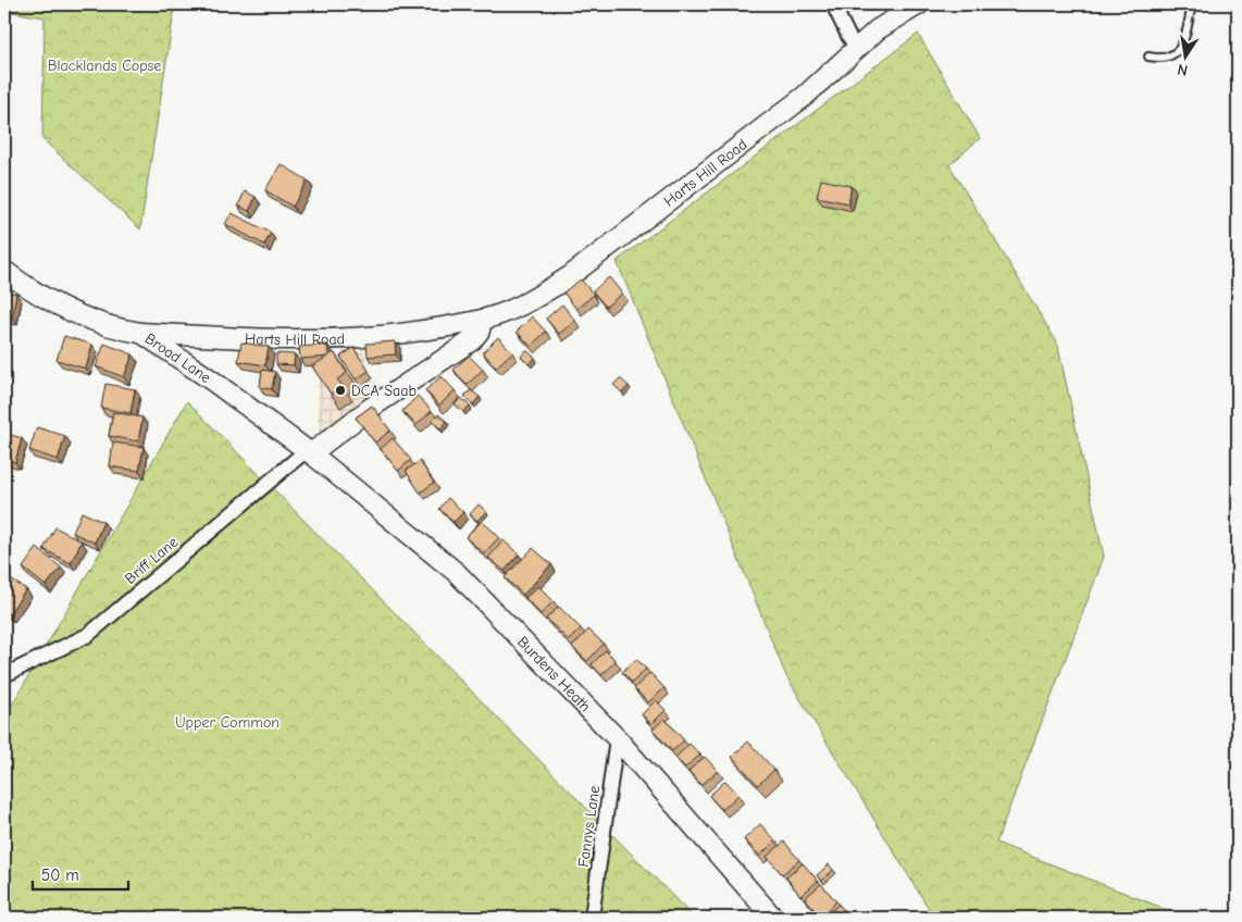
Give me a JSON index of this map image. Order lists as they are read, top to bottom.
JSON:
{
  "streets": {
    "street": [
      "Harts Hill Road",
      "Broad Lane",
      "Briff Lane",
      "Burdens Heath",
      "Fannys Lane"
    ]
  },
  "crossings": [
    ["Harts Hill Road", "Broad Lane"],
    ["Broad Lane", "Briff Lane"],
    ["Broad Lane", "Burdens Heath"],
    ["Briff Lane", "Burdens Heath"],
    ["Burdens Heath", "Fannys Lane"]
  ],
  "parks": ["Blacklands Copse", "Upper Common"],
  "places": ["DCA Saab"],
  "scale_bar": "50 m",
  "north": "bottom"
}
